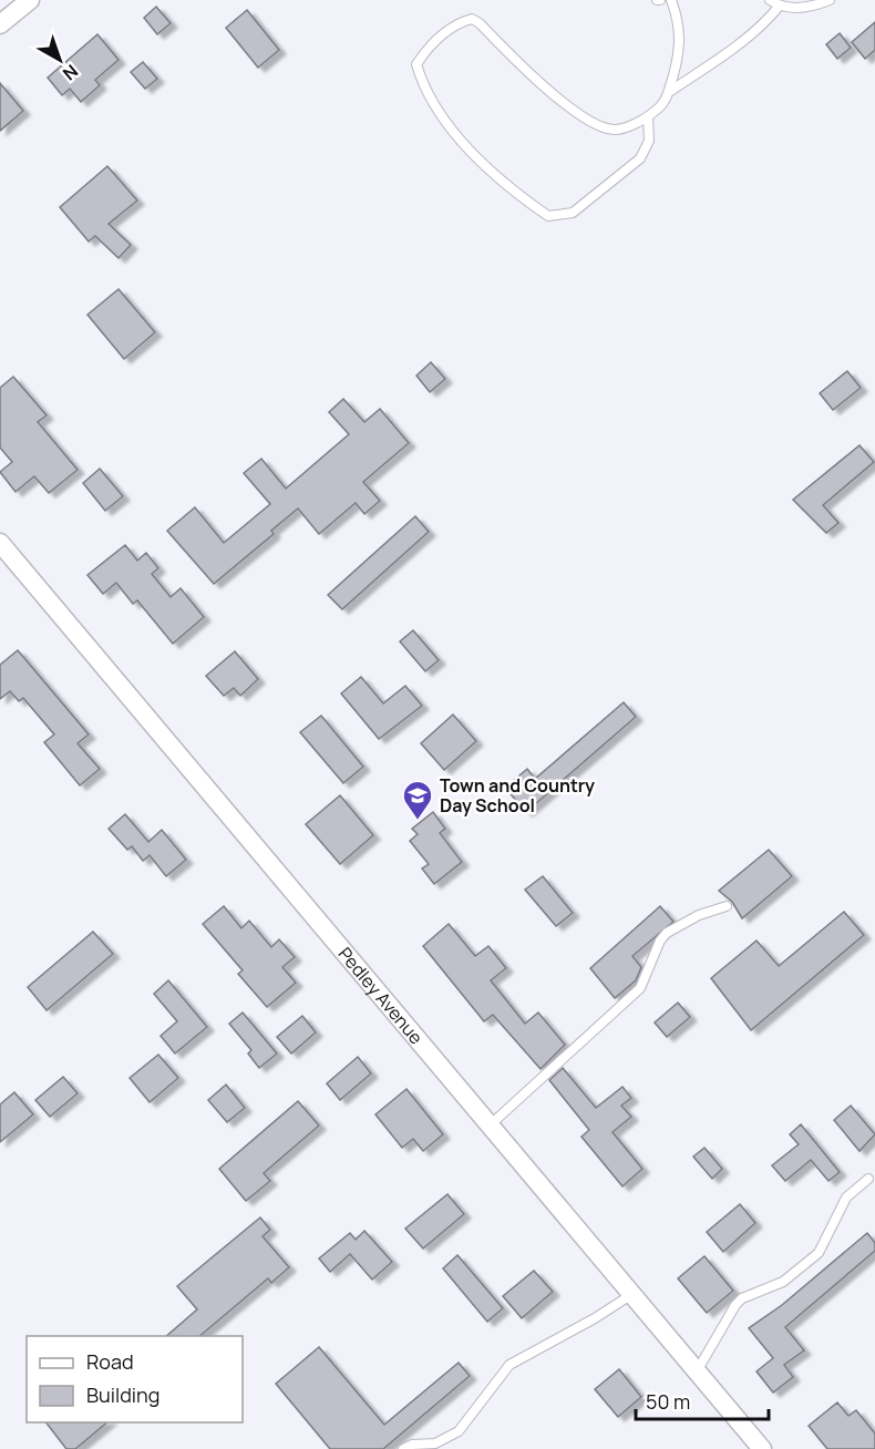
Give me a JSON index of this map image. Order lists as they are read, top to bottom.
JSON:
{
  "streets": {
    "street": ["Pedley Avenue"]
  },
  "places": {
    "school or university": ["Town and Country Day School"]
  },
  "legend": ["Road", "Building"],
  "scale_bar": "50 m",
  "north": "bottom right"
}
